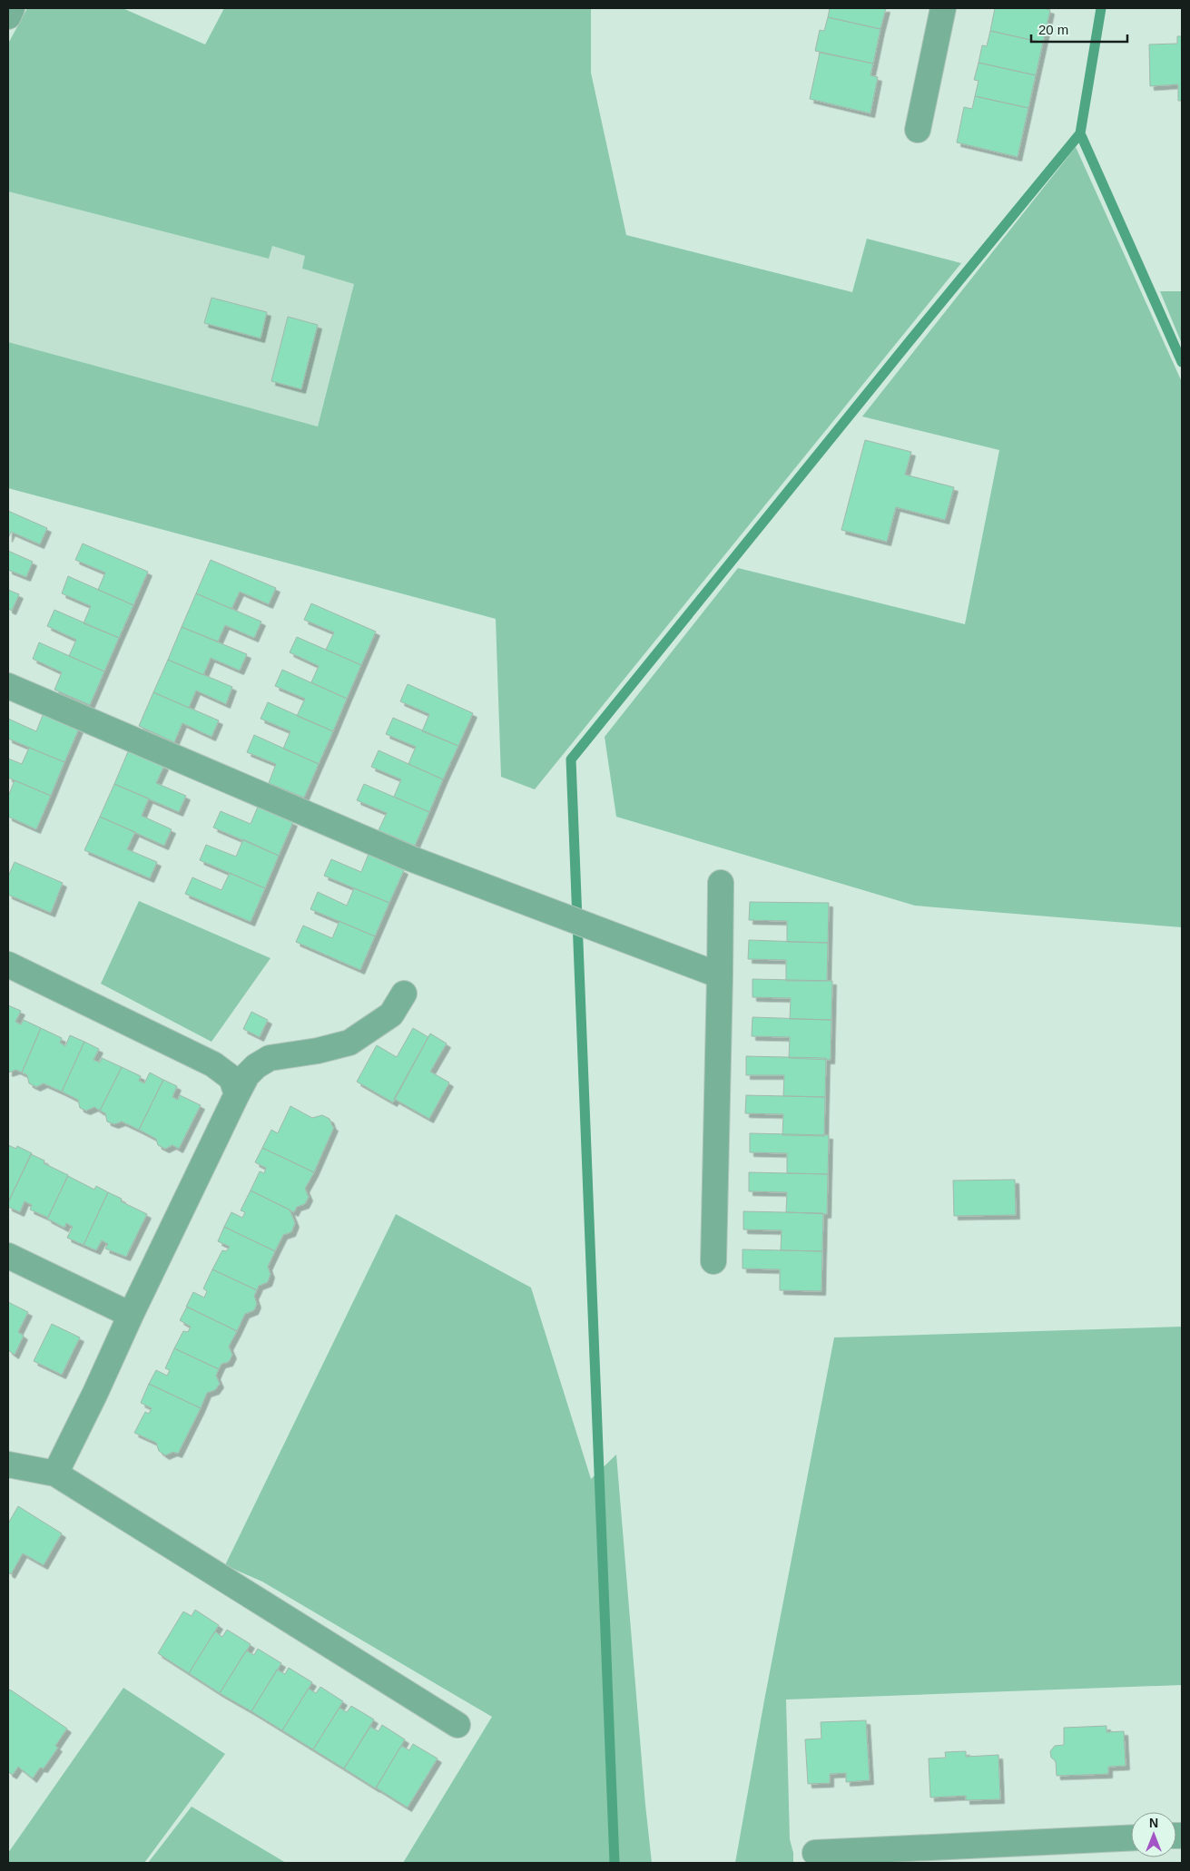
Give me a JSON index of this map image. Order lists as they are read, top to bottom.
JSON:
{
  "scale_bar": "20 m",
  "north": "top"
}
